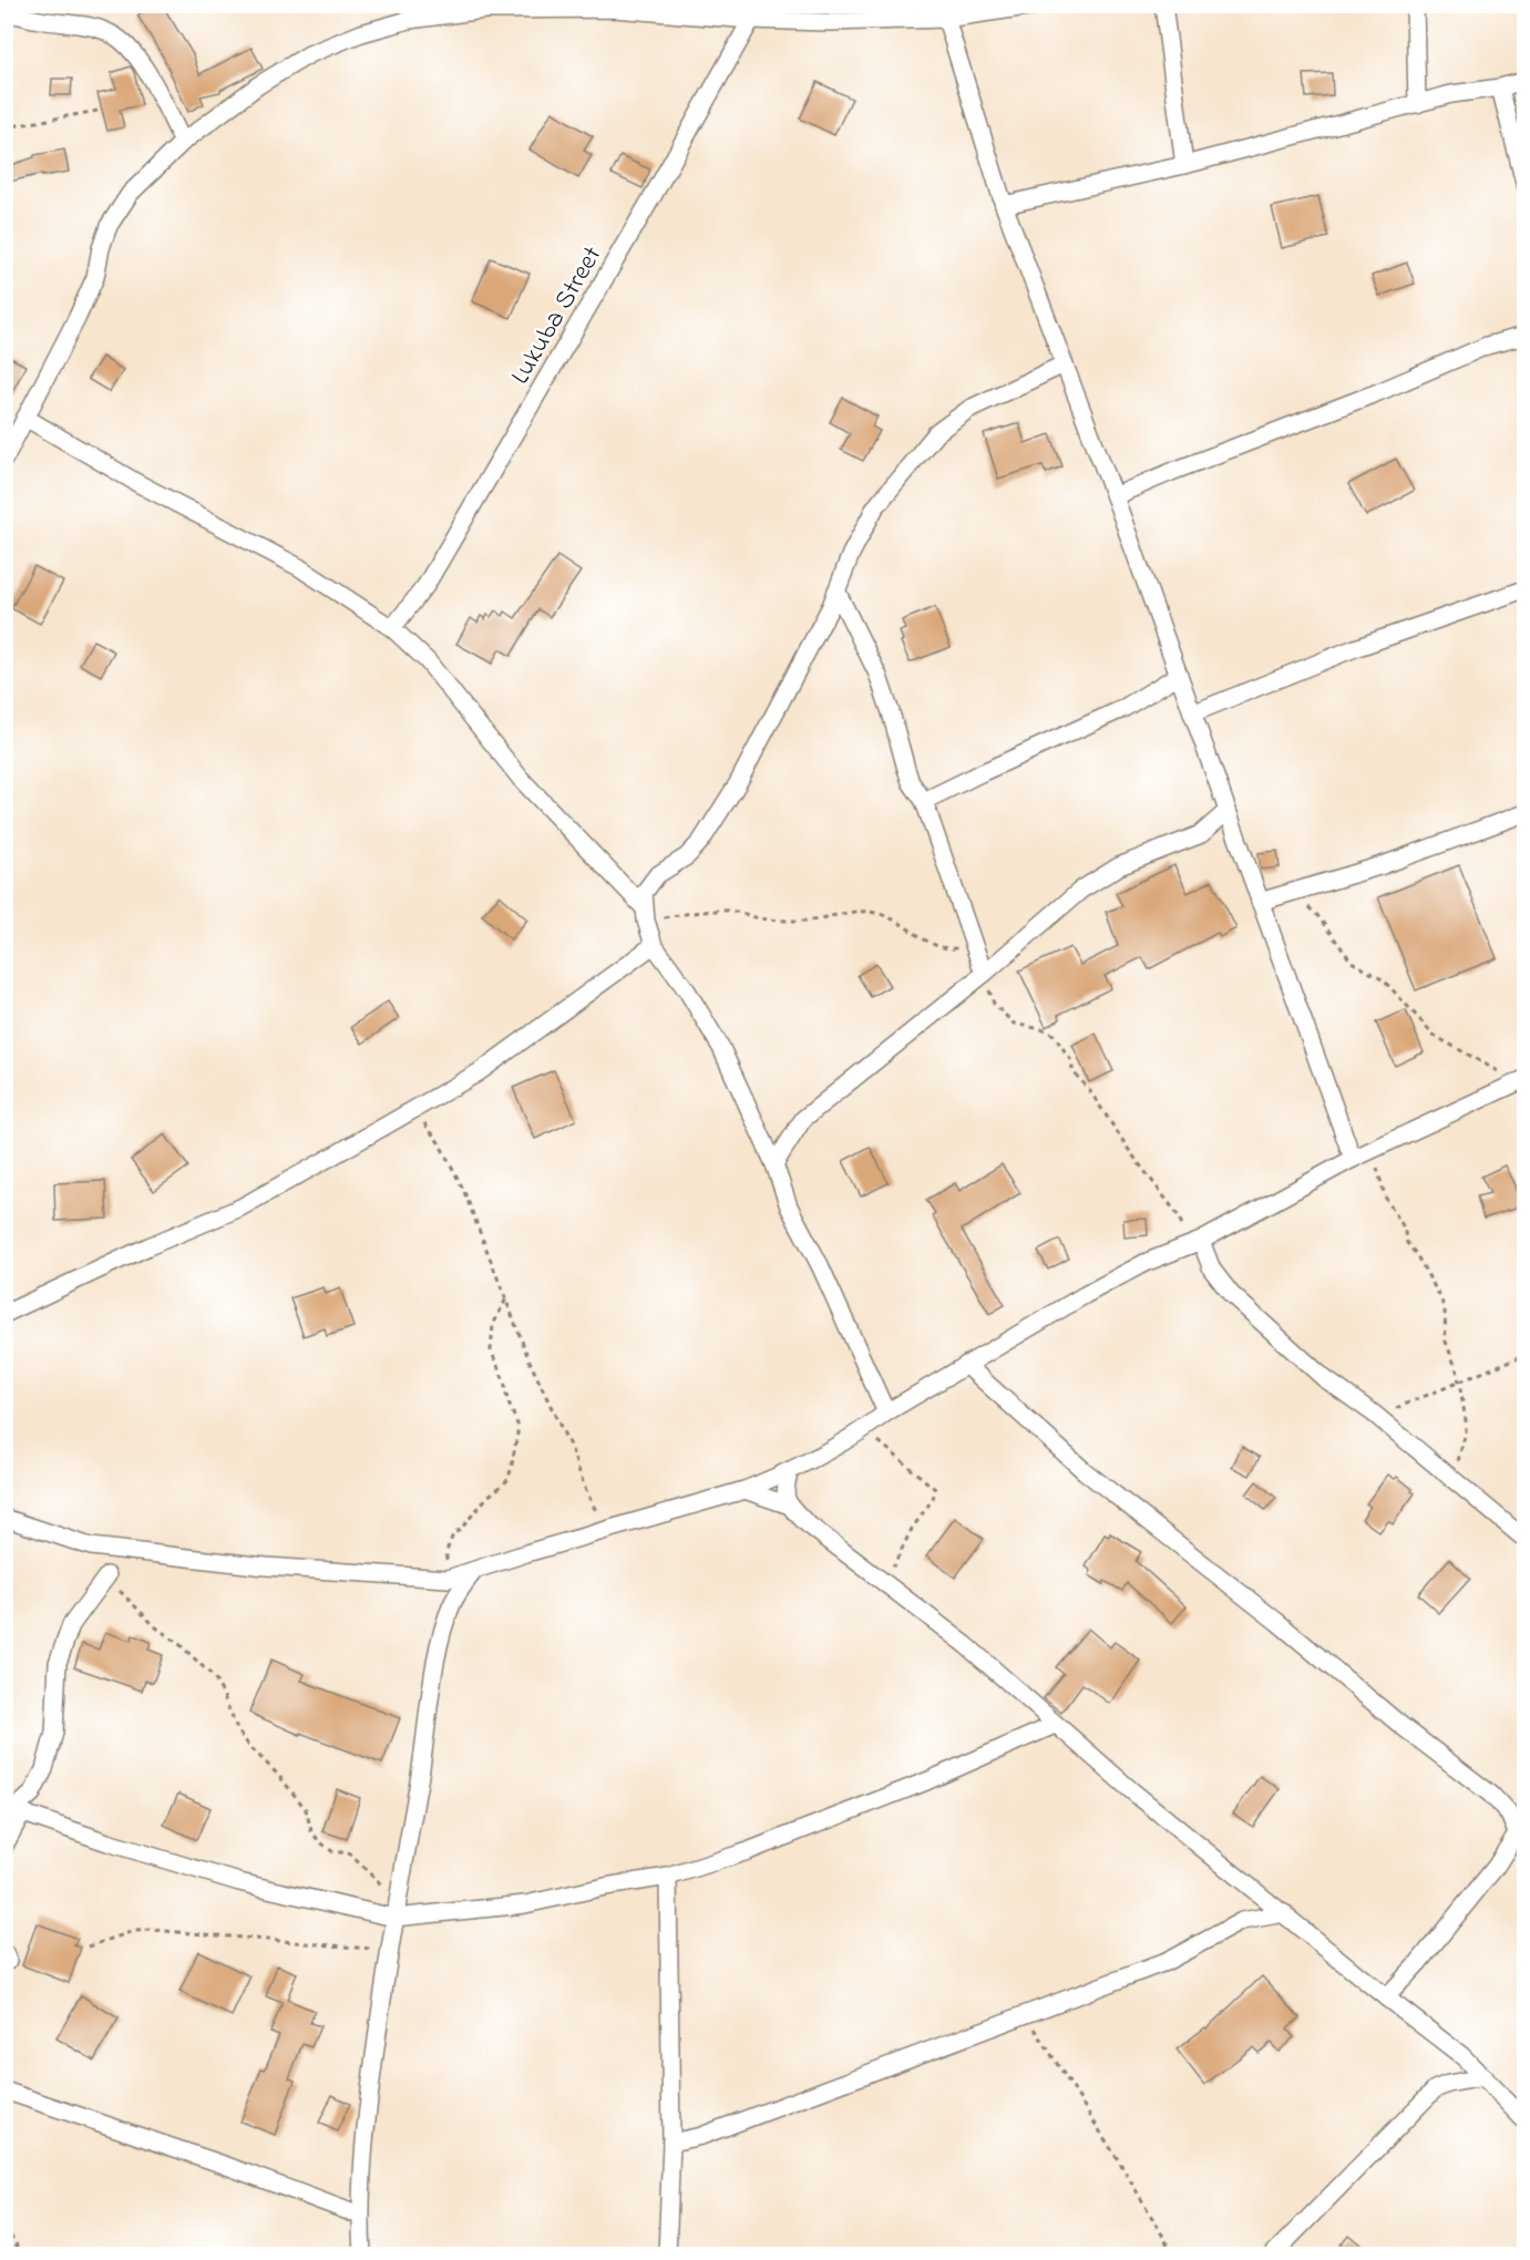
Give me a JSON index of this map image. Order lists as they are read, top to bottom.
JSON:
{
  "streets": {
    "street": ["Lukuba Street"]
  }
}
